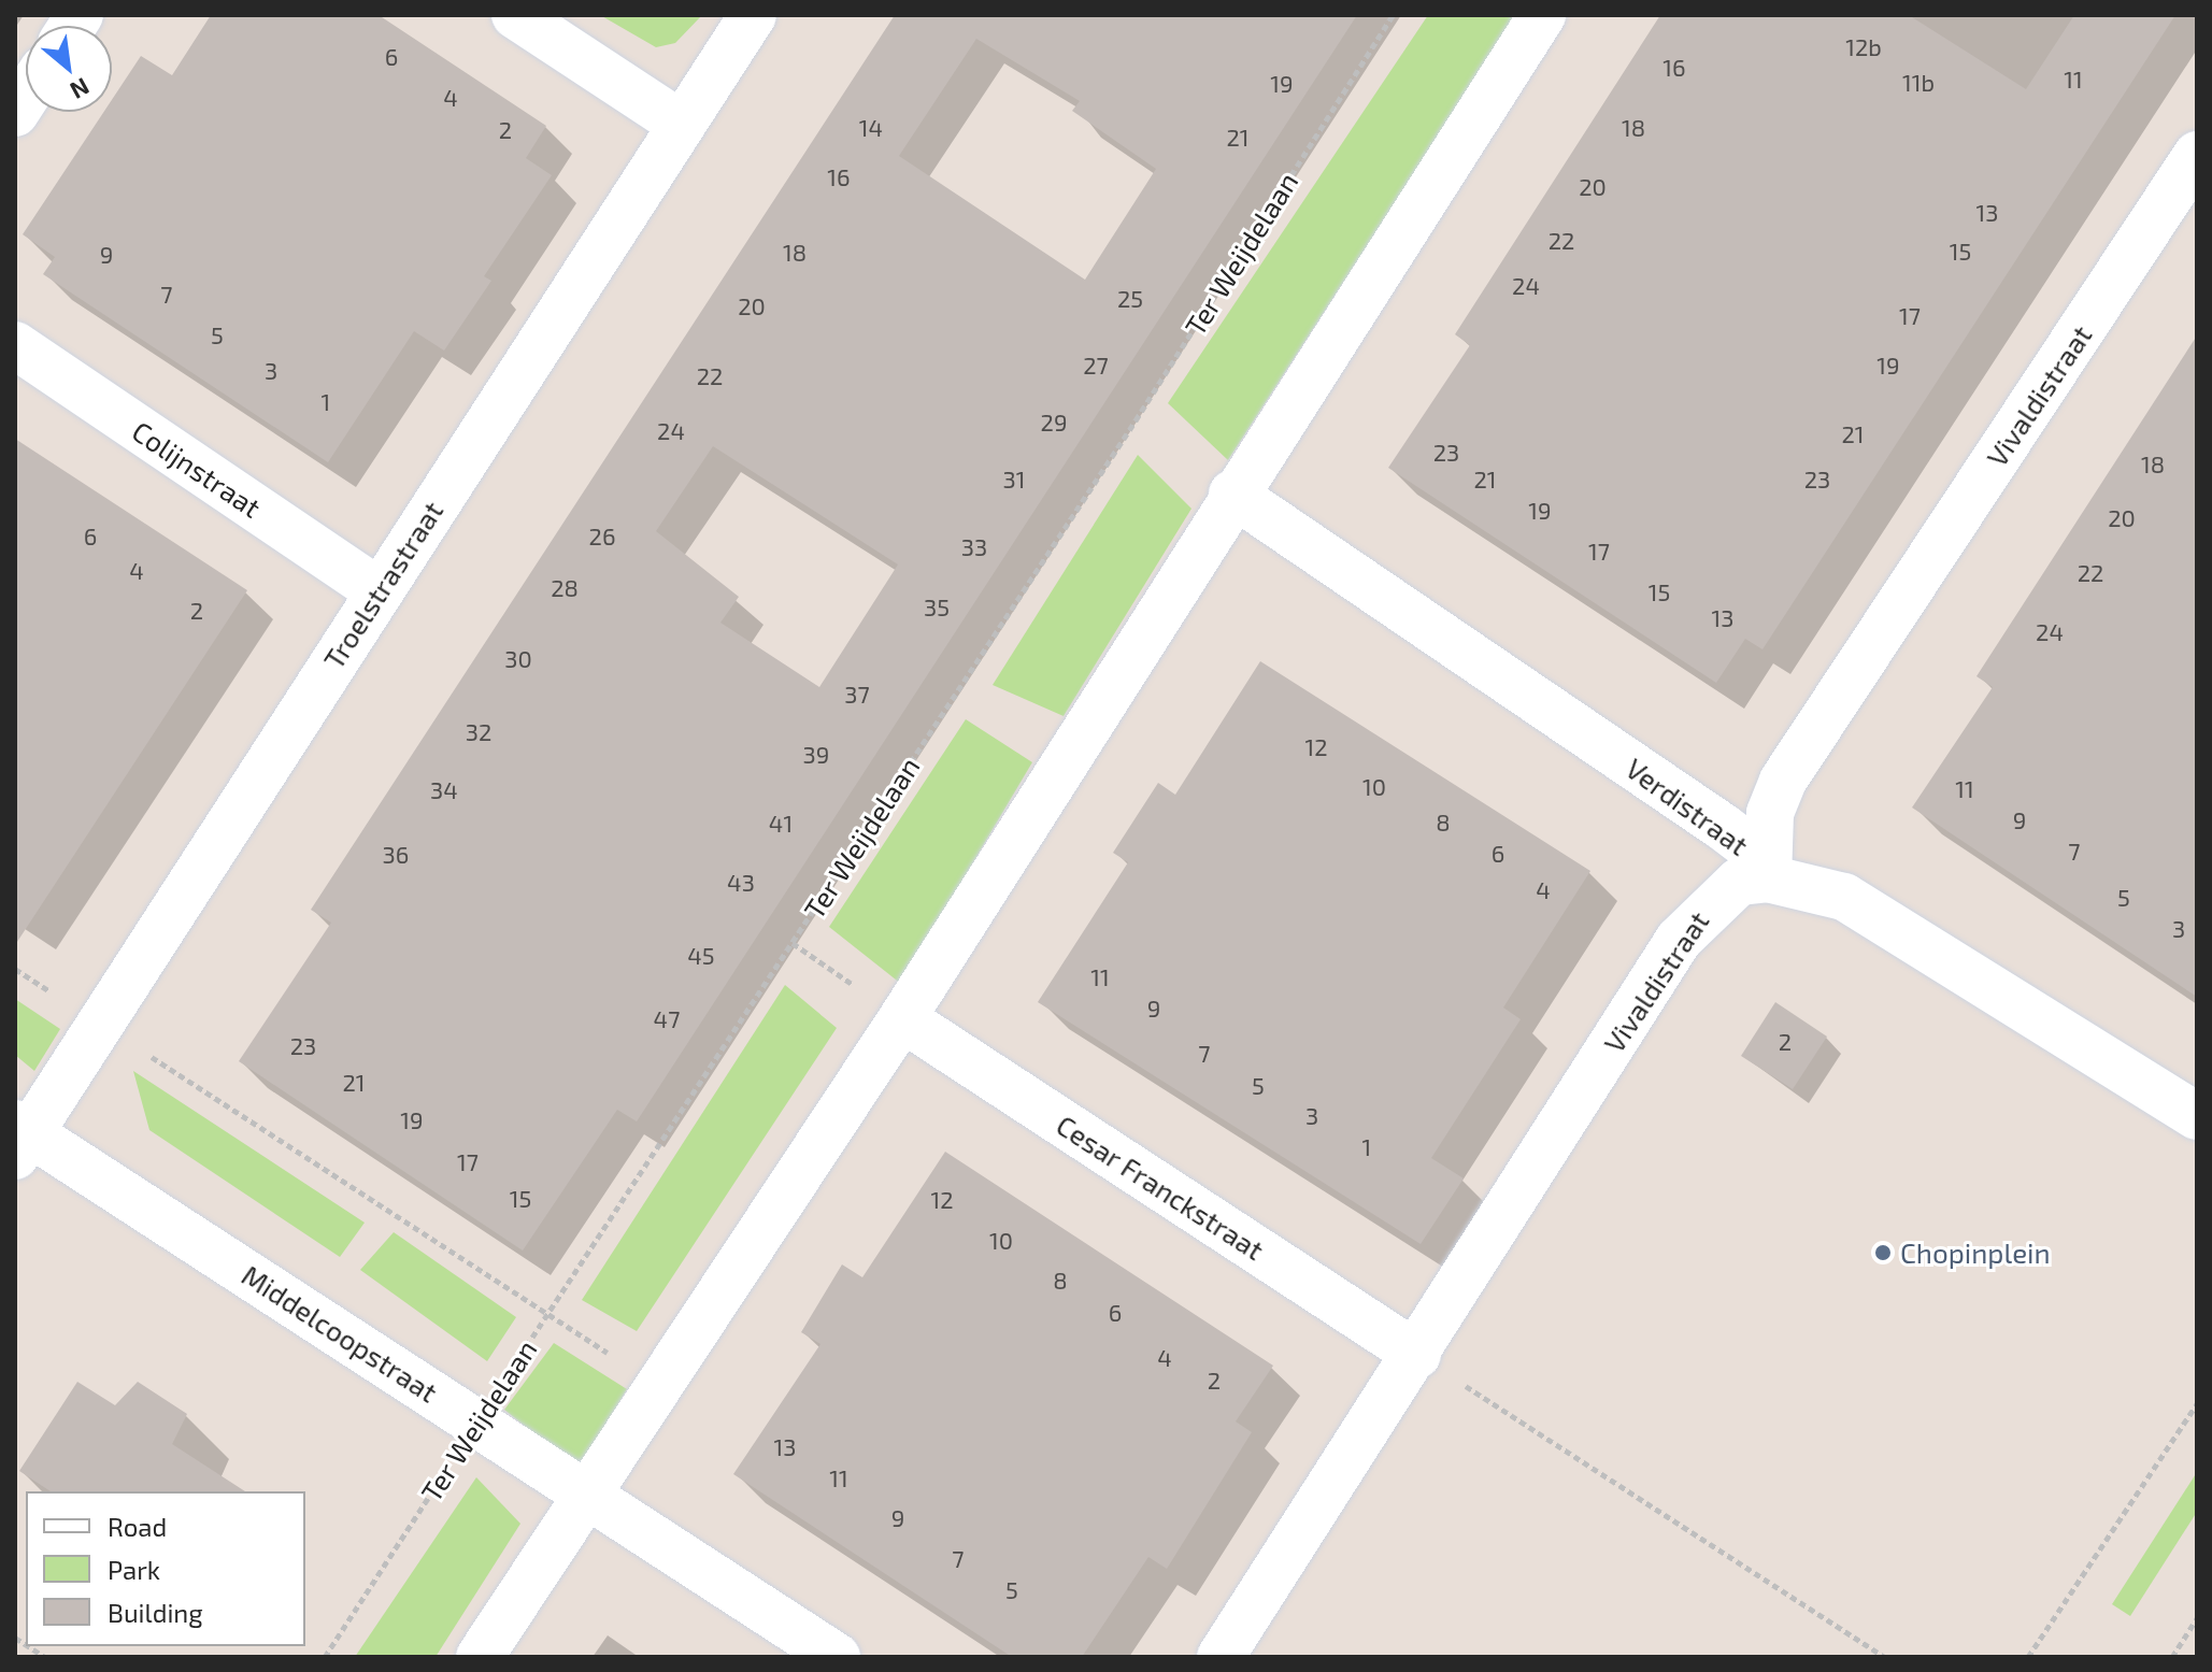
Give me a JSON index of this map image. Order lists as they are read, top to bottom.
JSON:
{
  "streets": {
    "street": [
      "Vivaldistraat",
      "Colijnstraat",
      "Troelstrastraat",
      "Verdistraat",
      "Cesar Franckstraat",
      "Middelcoopstraat"
    ],
    "path": ["Ter Weijdelaan"]
  },
  "crossings": [
    ["Ter Weijdelaan", "Middelcoopstraat"],
    ["Vivaldistraat", "Verdistraat"],
    ["Vivaldistraat", "Cesar Franckstraat"],
    ["Colijnstraat", "Troelstrastraat"],
    ["Troelstrastraat", "Middelcoopstraat"]
  ],
  "places": ["Chopinplein"],
  "house_numbers": [
    "12b",
    "6",
    "16",
    "11",
    "11b",
    "19",
    "4",
    "14",
    "18",
    "2",
    "21",
    "16",
    "20",
    "13",
    "22",
    "15",
    "18",
    "9",
    "24",
    "7",
    "25",
    "20",
    "17",
    "5",
    "27",
    "19",
    "3",
    "22",
    "1",
    "29",
    "24",
    "21",
    "23",
    "18",
    "31",
    "21",
    "23",
    "19",
    "20",
    "6",
    "26",
    "33",
    "17",
    "4",
    "22",
    "28",
    "15",
    "35",
    "2",
    "13",
    "24",
    "30",
    "37",
    "32",
    "12",
    "39",
    "10",
    "11",
    "34",
    "9",
    "8",
    "41",
    "7",
    "6",
    "36",
    "43",
    "4",
    "5",
    "3",
    "45",
    "11",
    "9",
    "47",
    "2",
    "23",
    "7",
    "21",
    "5",
    "3",
    "19",
    "1",
    "17",
    "15",
    "12",
    "10",
    "8",
    "6",
    "4",
    "2",
    "13",
    "11",
    "9",
    "7",
    "5"
  ],
  "legend": ["Road", "Park", "Building"],
  "north": "bottom right"
}
